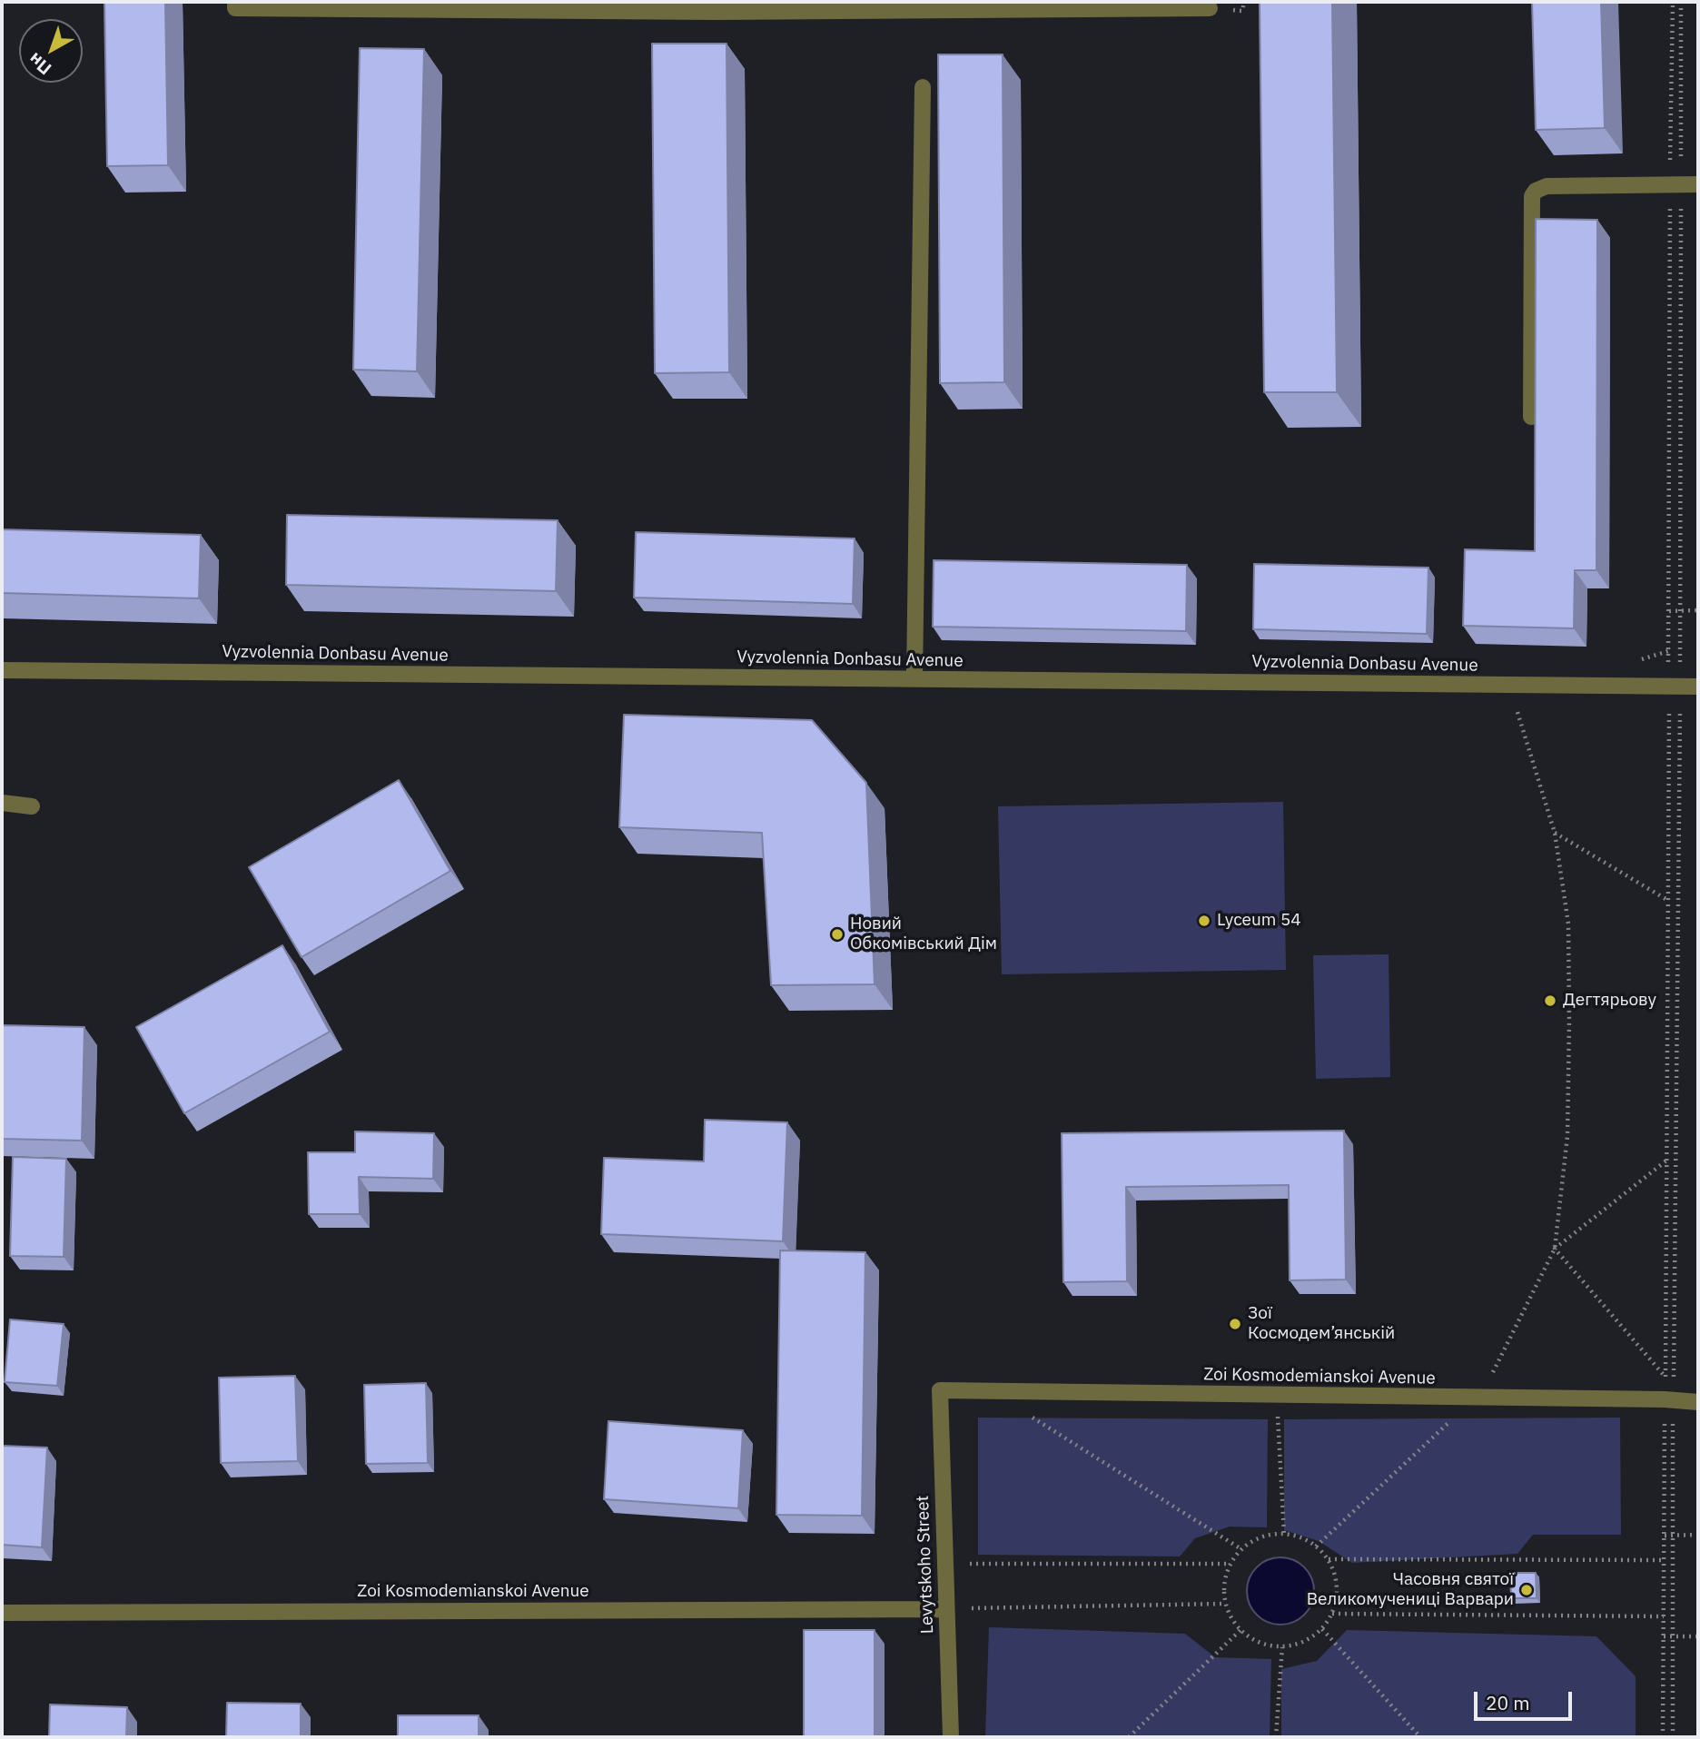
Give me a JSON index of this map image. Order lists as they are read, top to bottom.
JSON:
{
  "streets": {
    "street": ["Vyzvolennia Donbasu Avenue", "Zoi Kosmodemianskoi Avenue", "Levytskoho Street"]
  },
  "crossings": [
    ["Zoi Kosmodemianskoi Avenue", "Levytskoho Street"]
  ],
  "places": [
    "Lyceum 54",
    "Новий Обкомівський Дім",
    "Дегтярьову",
    "Зої Космодем’янській",
    "Часовня святої Великомучениці Варвари"
  ],
  "scale_bar": "20 m",
  "north": "bottom left"
}
